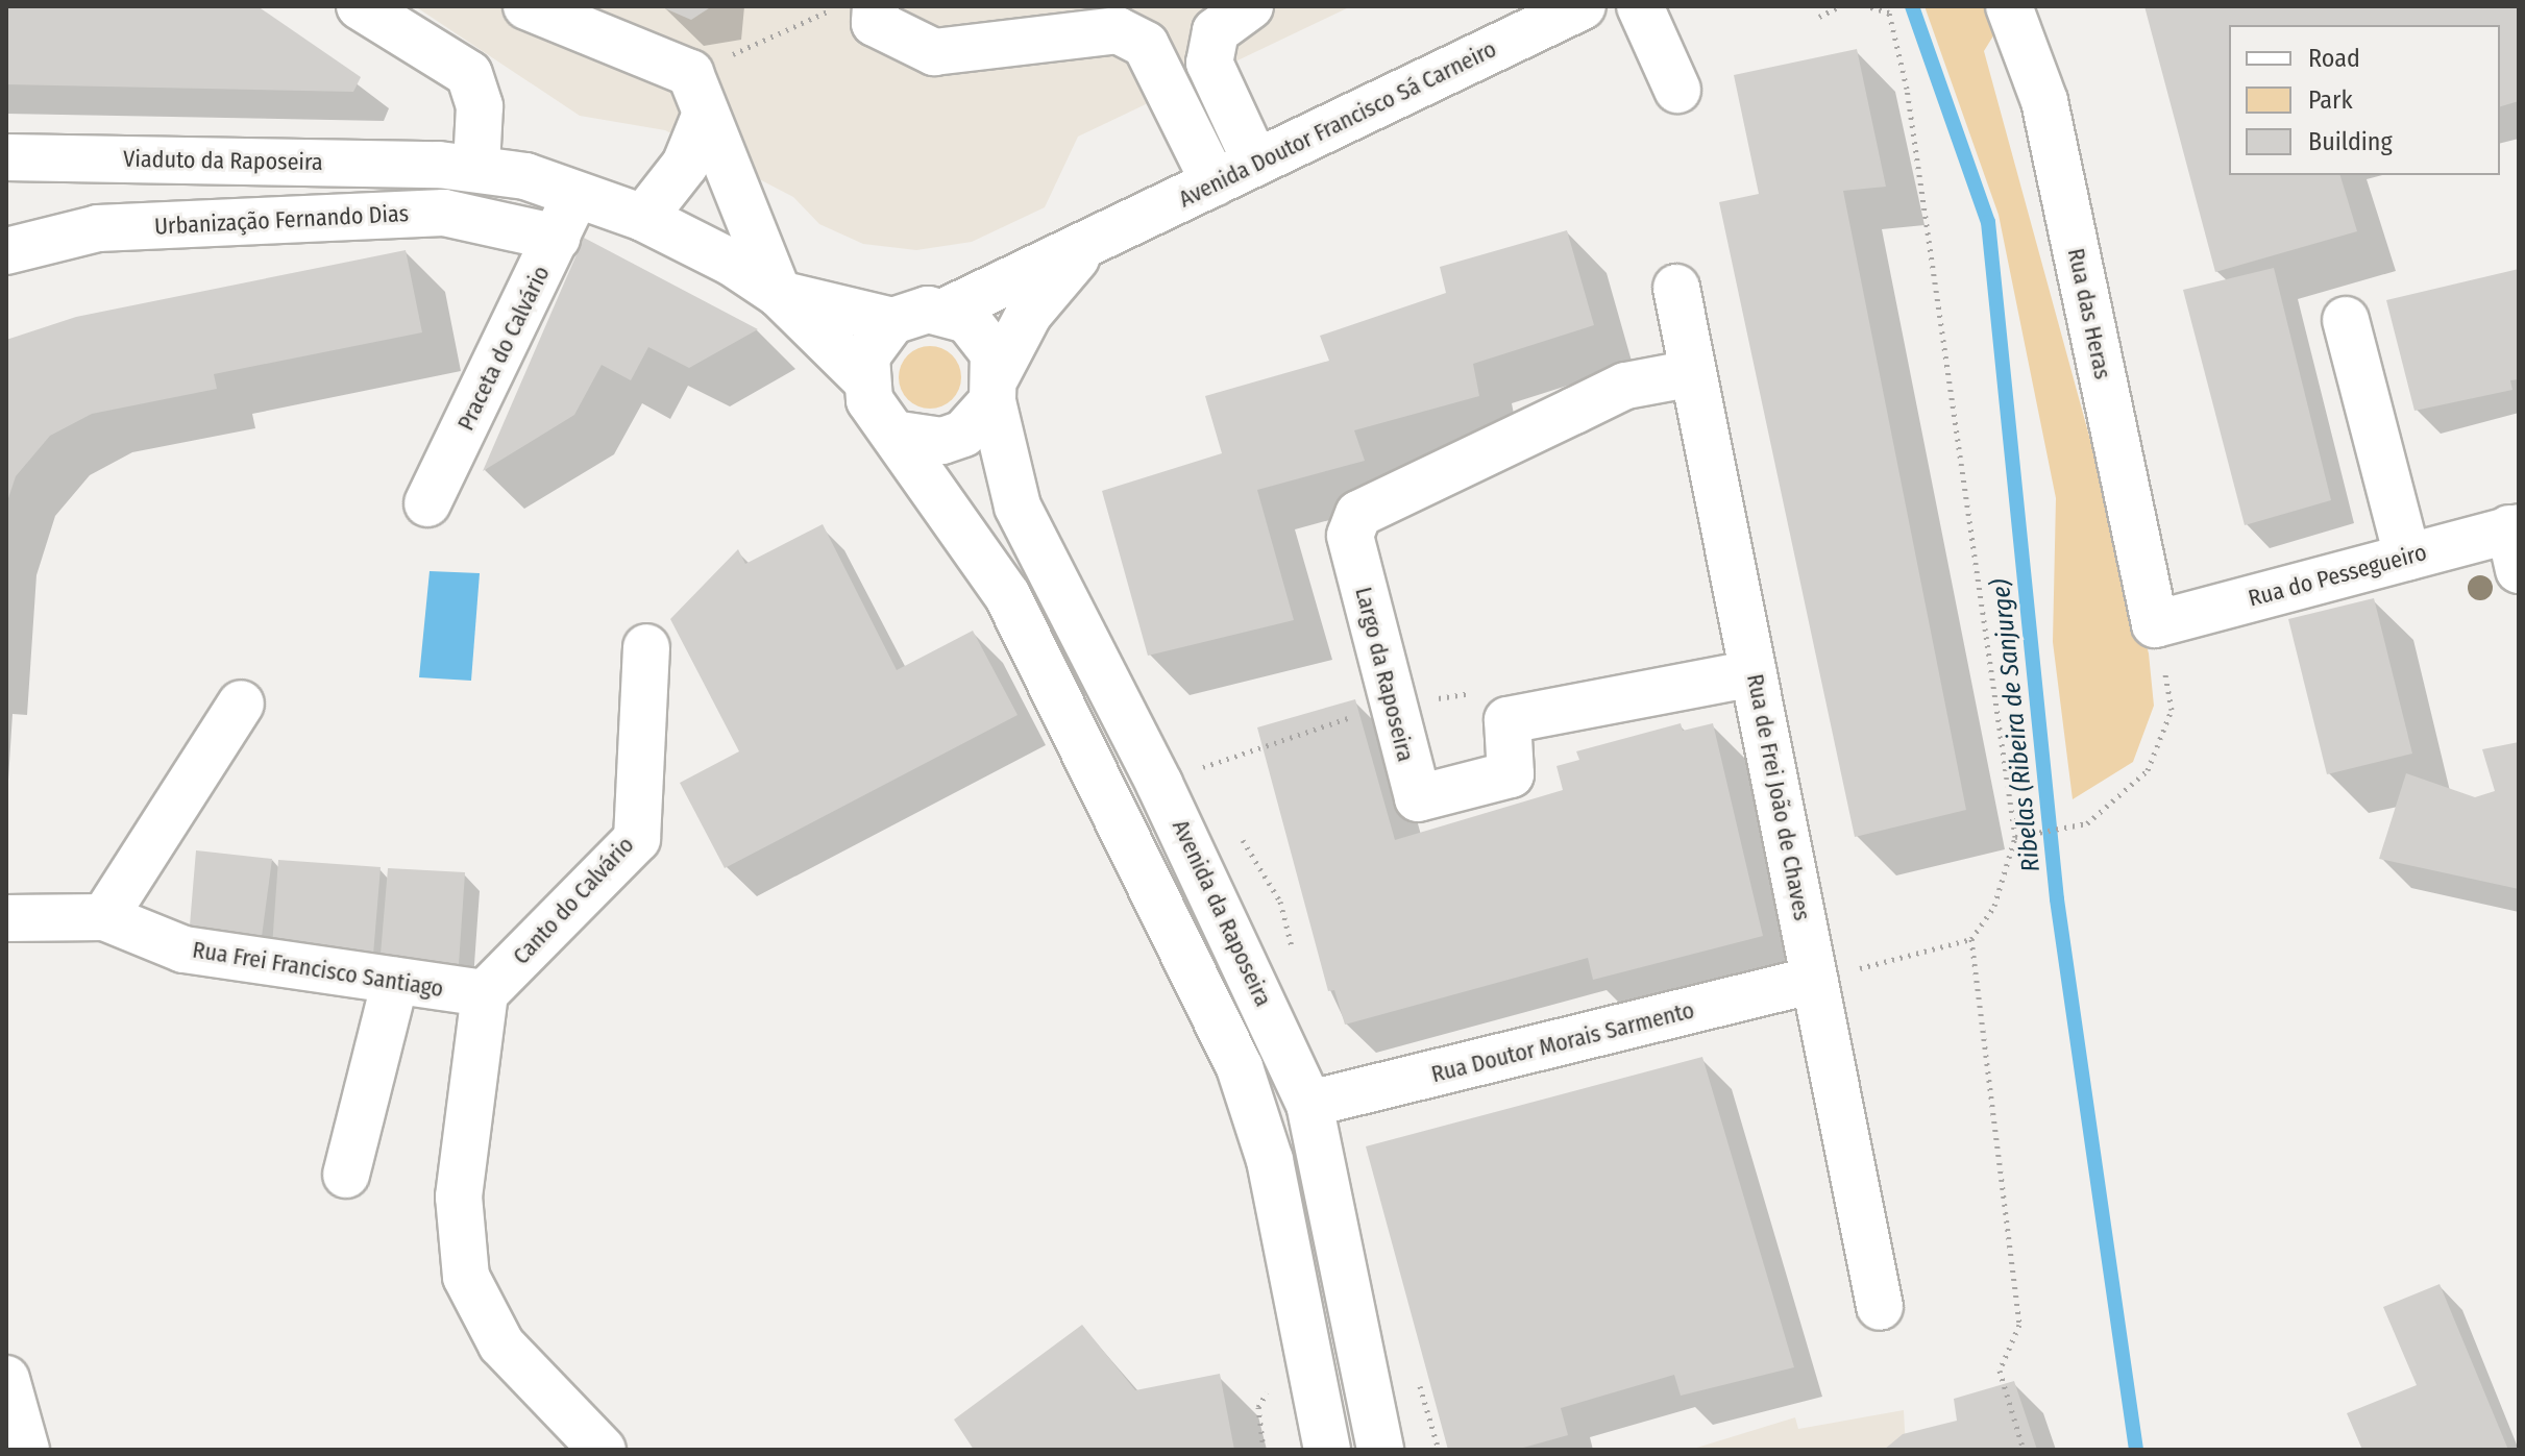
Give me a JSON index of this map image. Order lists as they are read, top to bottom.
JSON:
{
  "streets": {
    "street": [
      "Avenida Doutor Francisco Sá Carneiro",
      "Viaduto da Raposeira",
      "Urbanização Fernando Dias",
      "Rua das Heras",
      "Praceta do Calvário",
      "Rua do Pessegueiro",
      "Largo da Raposeira",
      "Rua de Frei João de Chaves",
      "Canto do Calvário",
      "Avenida da Raposeira",
      "Rua Frei Francisco Santiago",
      "Rua Doutor Morais Sarmento"
    ]
  },
  "crossings": [
    ["Avenida Doutor Francisco Sá Carneiro", "Avenida da Raposeira"],
    ["Urbanização Fernando Dias", "Praceta do Calvário"],
    ["Rua das Heras", "Rua do Pessegueiro"],
    ["Largo da Raposeira", "Rua de Frei João de Chaves"],
    ["Rua de Frei João de Chaves", "Rua Doutor Morais Sarmento"],
    ["Canto do Calvário", "Rua Frei Francisco Santiago"],
    ["Avenida da Raposeira", "Rua Doutor Morais Sarmento"]
  ],
  "water": ["Ribelas (Ribeira de Sanjurge)"],
  "legend": ["Road", "Park", "Building"]
}
